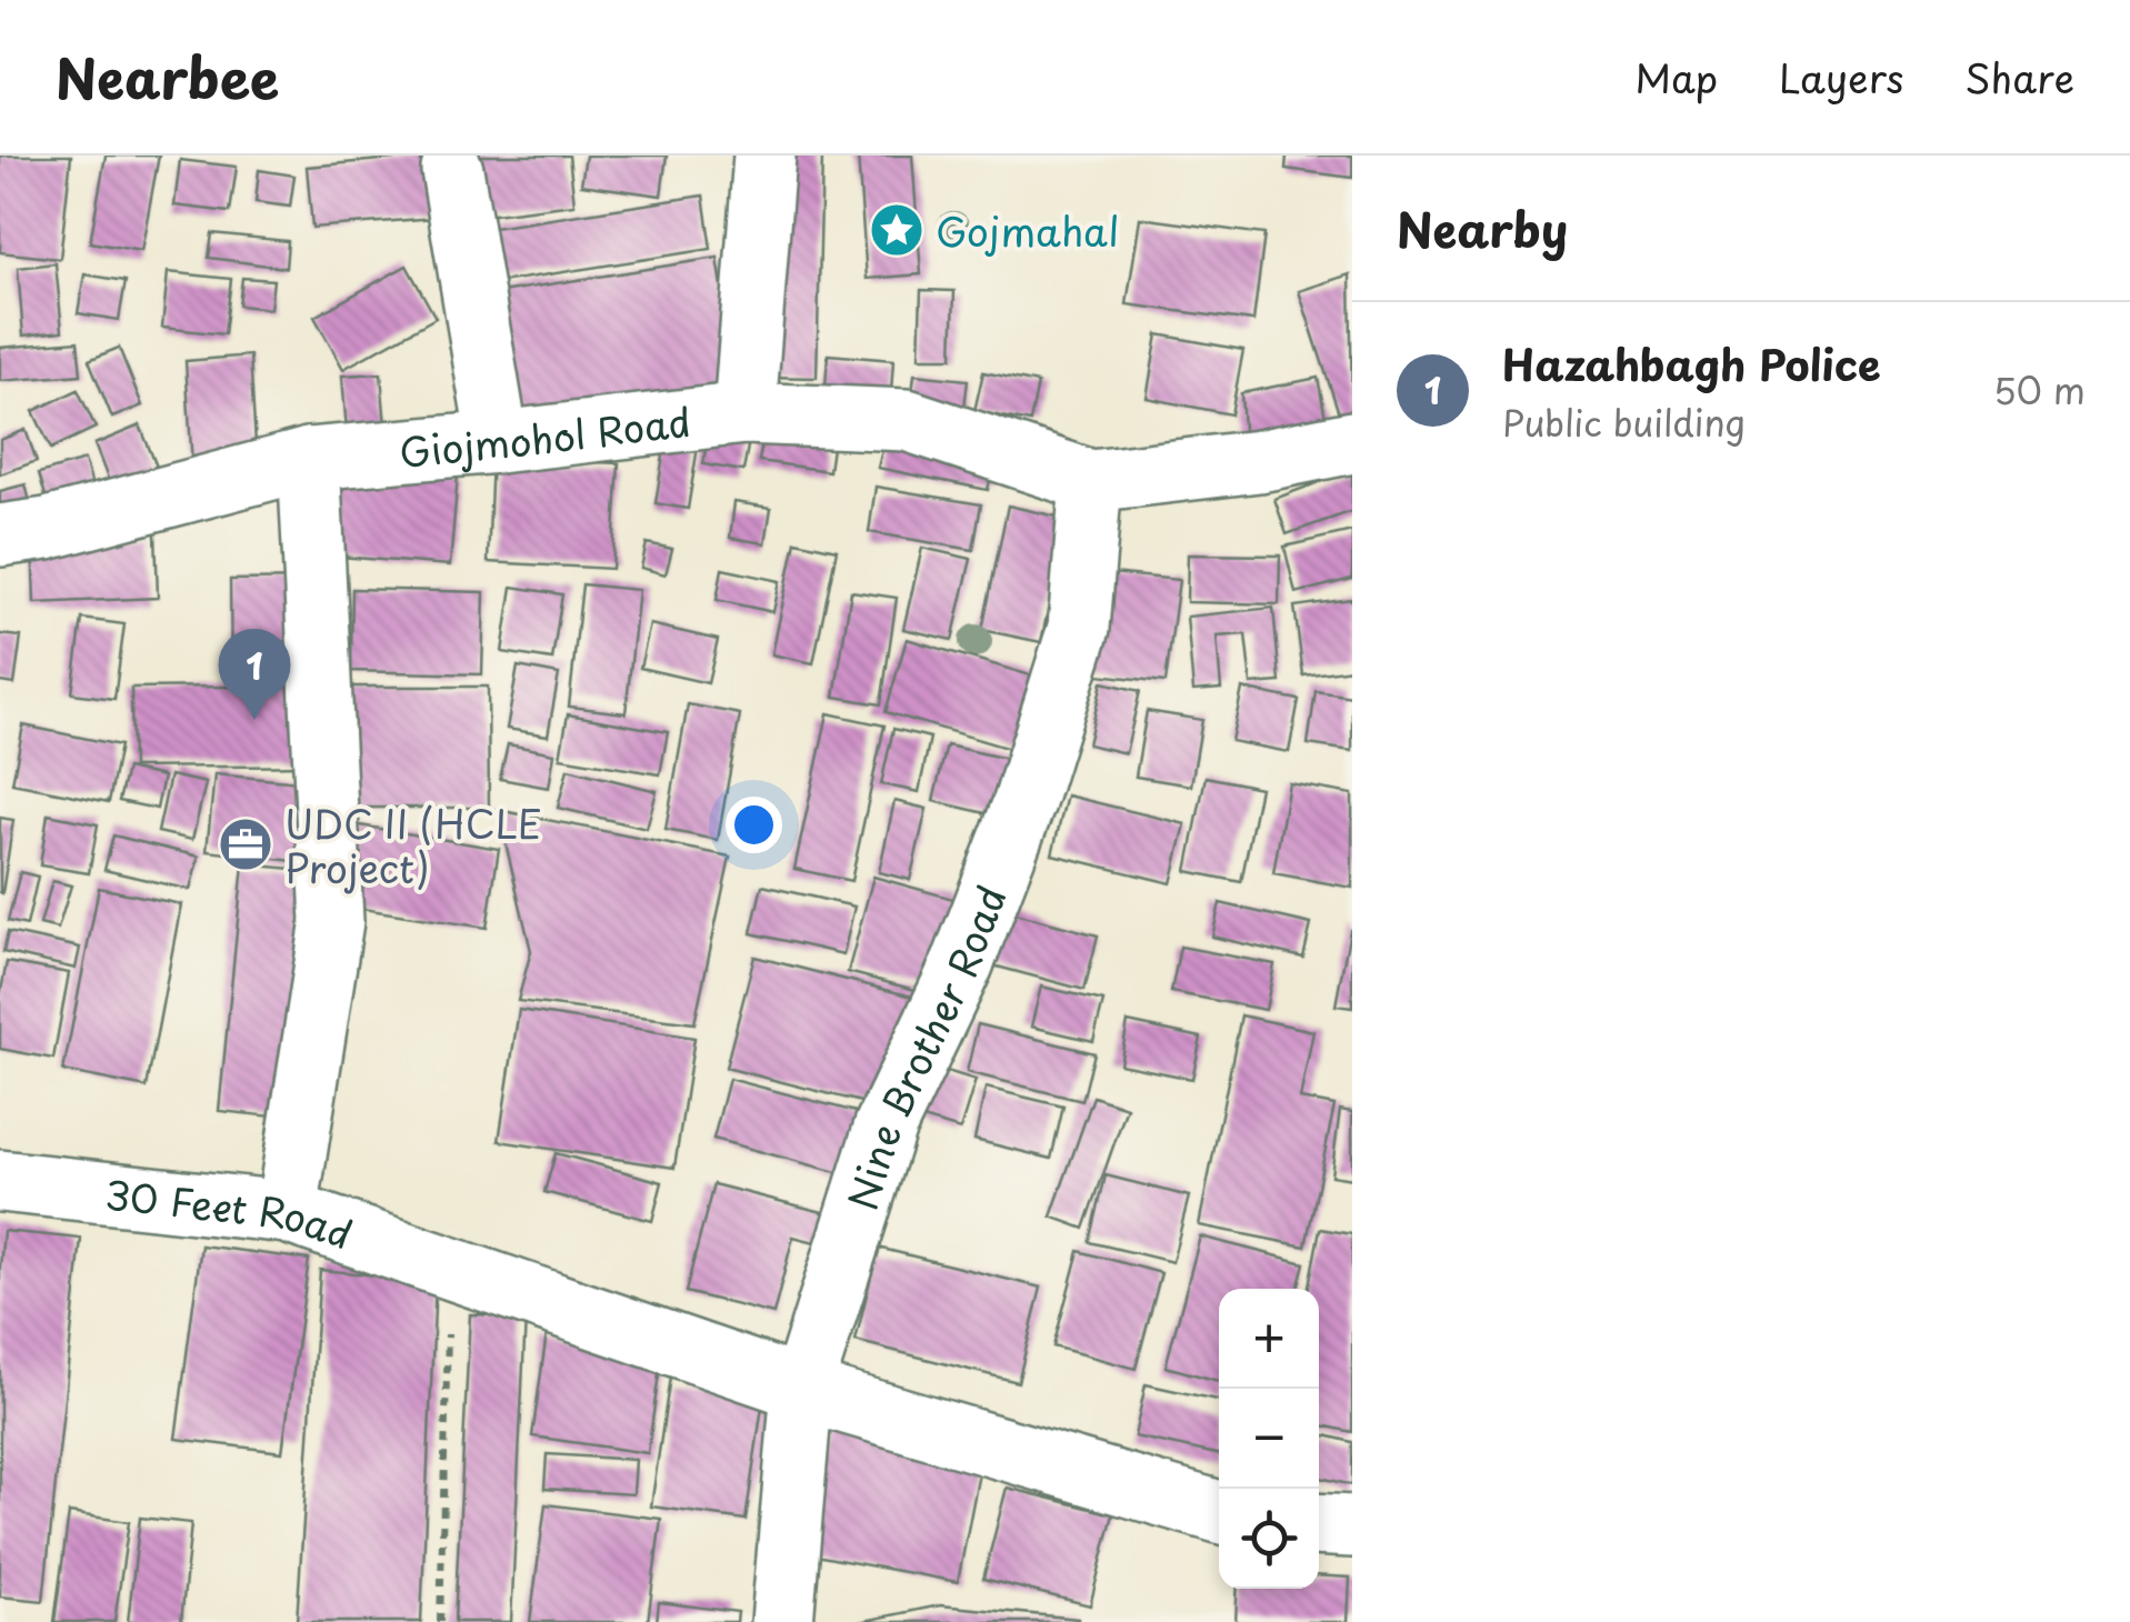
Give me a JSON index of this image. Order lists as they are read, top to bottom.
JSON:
{
  "streets": {
    "street": ["Giojmohol Road", "Nine Brother Road", "30 Feet Road"]
  },
  "crossings": [
    ["Giojmohol Road", "Nine Brother Road"],
    ["Nine Brother Road", "30 Feet Road"]
  ],
  "places": {
    "place": ["Gojmahal"],
    "office": ["UDC II (HCLE Project)"]
  },
  "page": {
    "header": "Nearbee",
    "nav": ["Map", "Layers", "Share"],
    "heading": "Nearby",
    "list": [
      {
        "mark": "1",
        "name": "Hazahbagh Police",
        "note": "Public building",
        "value": "50 m"
      }
    ],
    "pins": "1",
    "map_buttons": ["+", "−"]
  }
}
